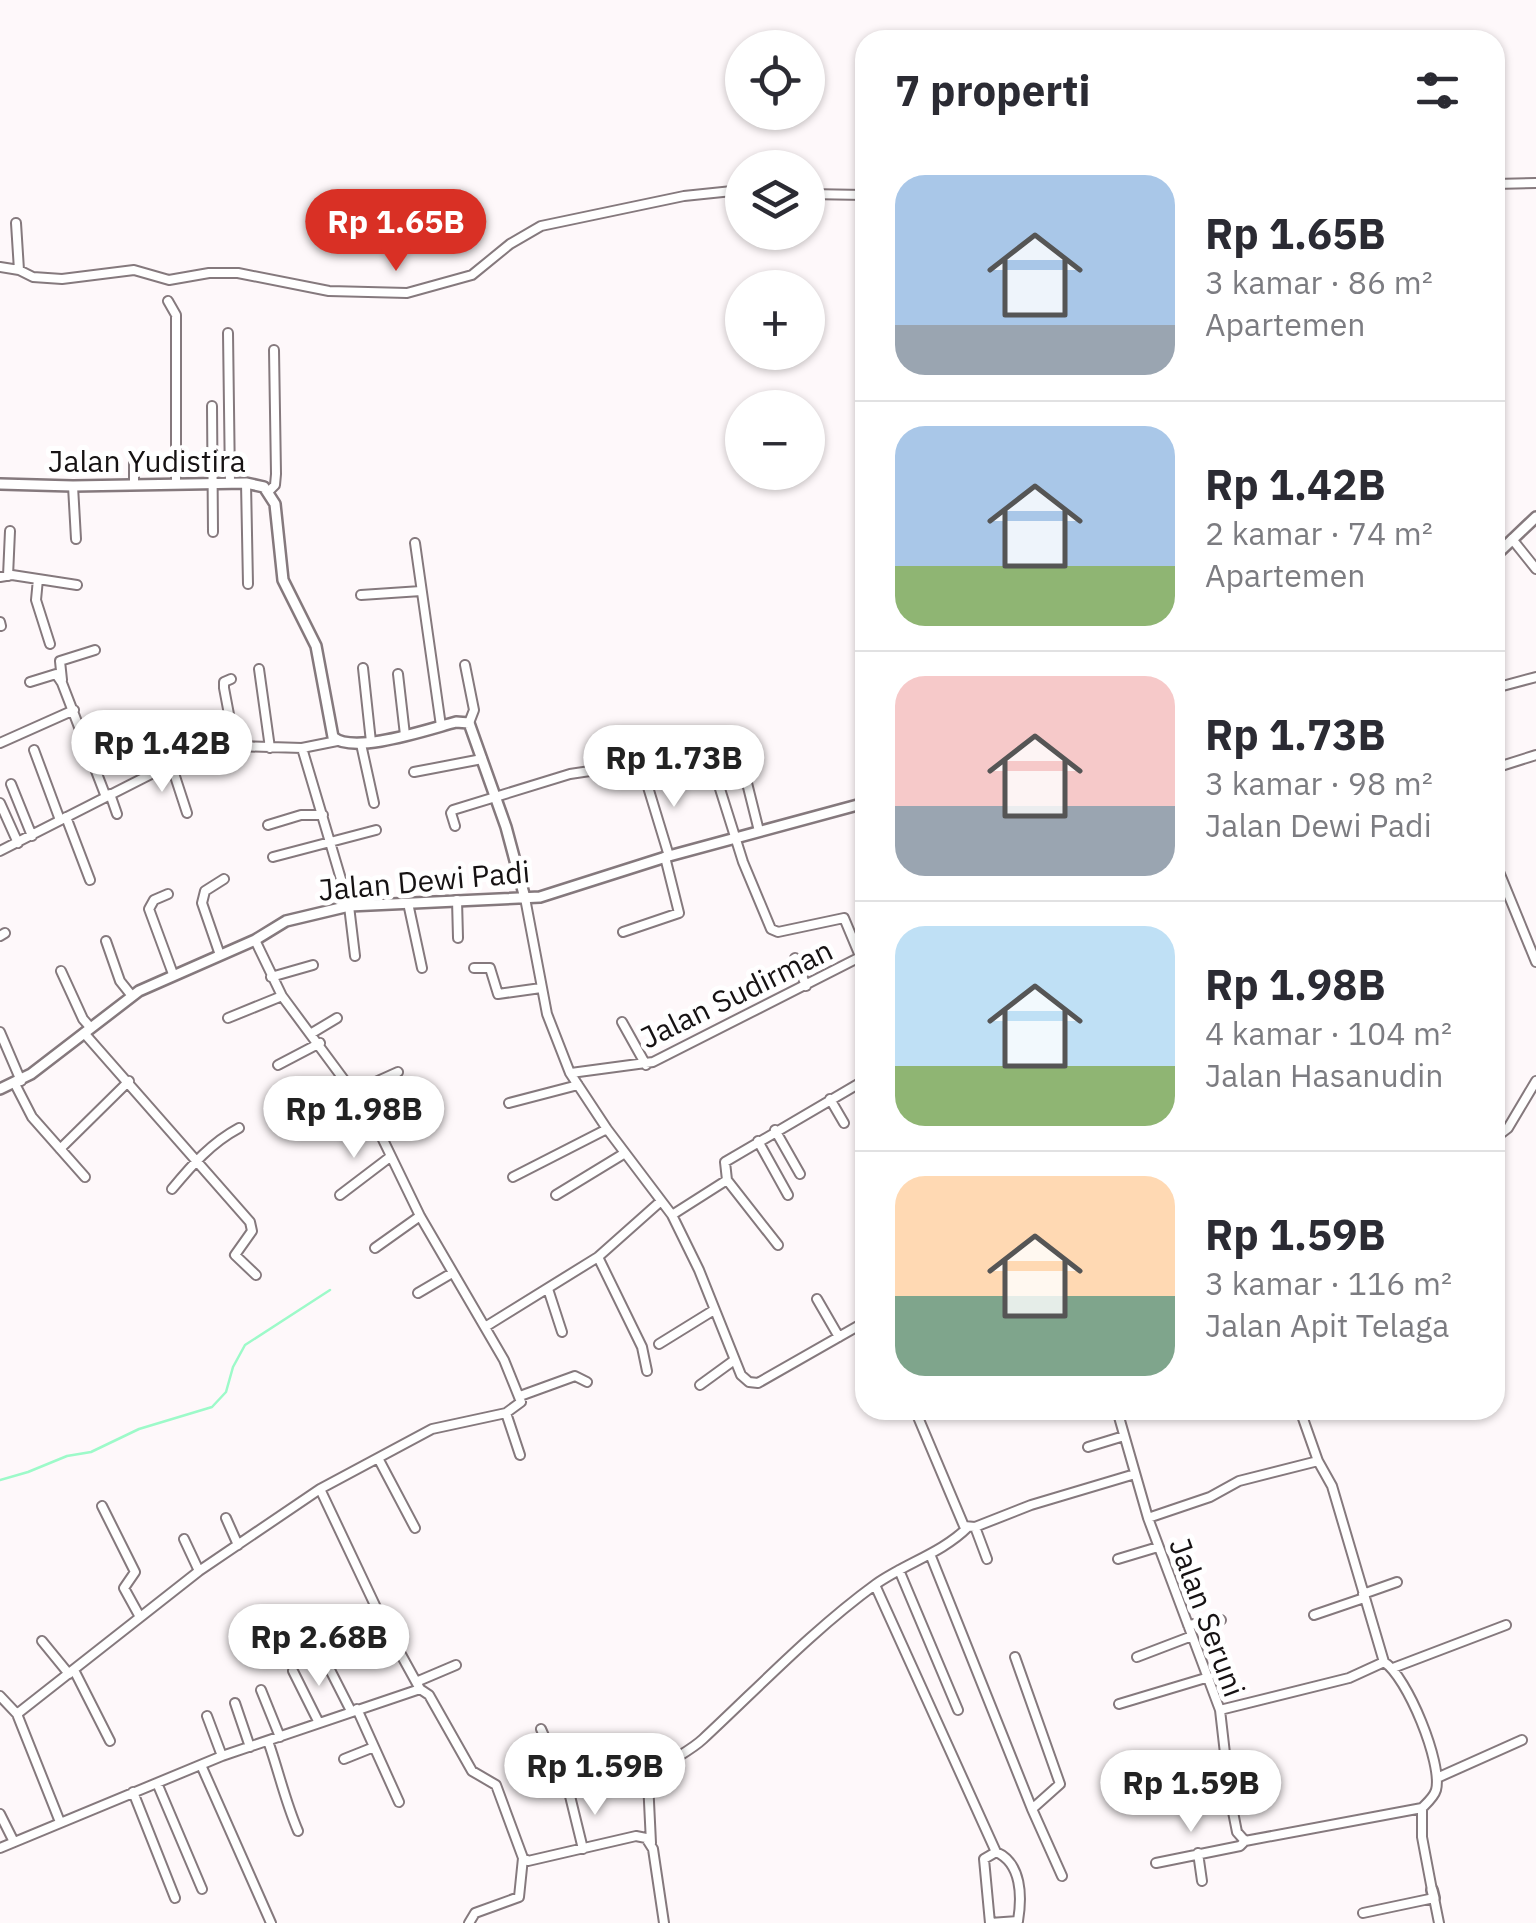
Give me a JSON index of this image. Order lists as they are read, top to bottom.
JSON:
{
  "streets": {
    "street": [
      "Jalan Yudistira",
      "Jalan Dewi Padi",
      "Jalan Sudirman",
      "Jalan Seruni"
    ]
  },
  "page": {
    "map_buttons": ["+", "−"],
    "heading": "7 properti",
    "list": [
      {
        "name": "Rp 1.65B",
        "note": "3 kamar · 86 m² · Apartemen"
      },
      {
        "name": "Rp 1.42B",
        "note": "2 kamar · 74 m² · Apartemen"
      },
      {
        "name": "Rp 1.73B",
        "note": "3 kamar · 98 m² · Jalan Dewi Padi"
      },
      {
        "name": "Rp 1.98B",
        "note": "4 kamar · 104 m² · Jalan Hasanudin"
      },
      {
        "name": "Rp 1.59B",
        "note": "3 kamar · 116 m² · Jalan Apit Telaga"
      }
    ],
    "price": [
      "Rp 1.65B",
      "Rp 1.42B",
      "Rp 1.73B",
      "Rp 1.98B",
      "Rp 2.68B",
      "Rp 1.59B",
      "Rp 1.59B"
    ]
  }
}
